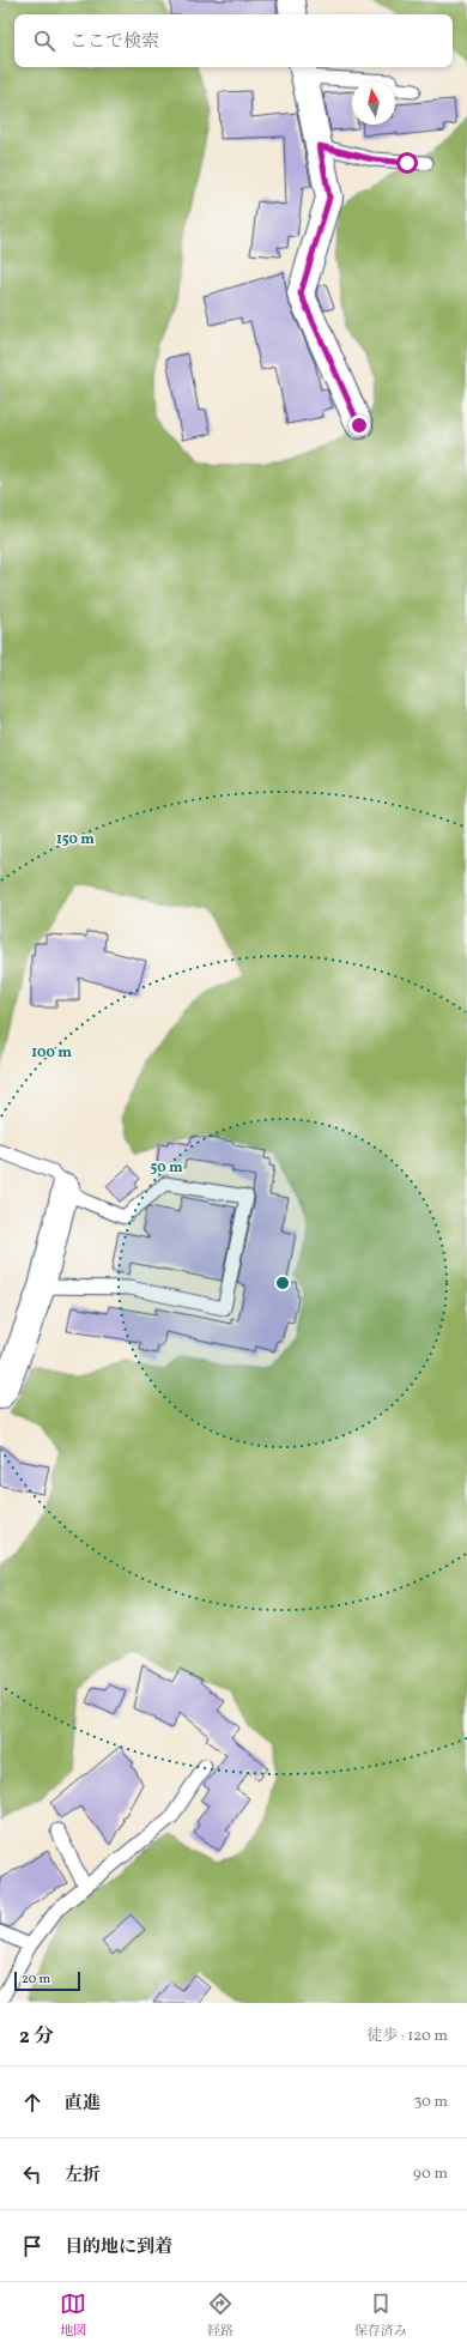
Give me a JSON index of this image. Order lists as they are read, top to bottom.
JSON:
{
  "scale_bar": "20 m",
  "north": "top",
  "page": {
    "search": "ここで検索",
    "scale": "20 m",
    "heading": ["2 分", "徒歩 · 120 m"],
    "list": [
      ["直進", "30 m"],
      ["左折", "90 m"],
      "目的地に到着"
    ],
    "nav": ["地図", "経路", "保存済み"]
  },
  "rings": ["150 m", "100 m", "50 m"]
}
